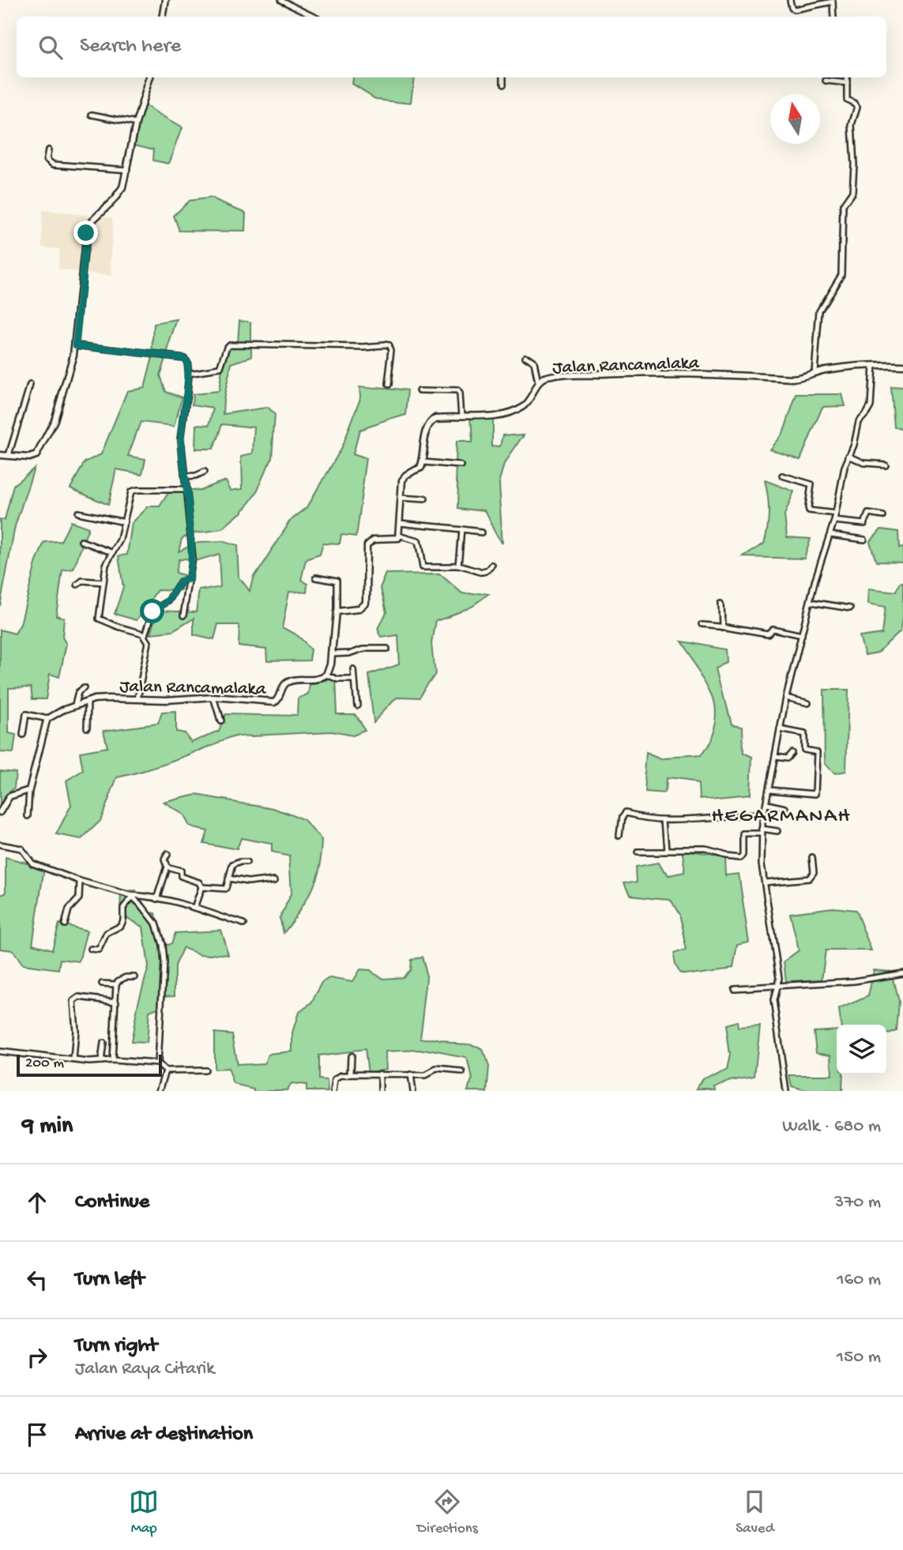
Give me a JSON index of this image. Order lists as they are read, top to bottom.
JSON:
{
  "streets": {
    "street": ["Jalan Rancamalaka"]
  },
  "districts": ["HEGARMANAH"],
  "scale_bar": "200 m",
  "north": "top",
  "page": {
    "search": "Search here",
    "scale": "200 m",
    "heading": ["9 min", "Walk · 680 m"],
    "list": [
      ["Continue", "370 m"],
      ["Turn left", "160 m"],
      ["Turn right", "Jalan Raya Citarik", "150 m"],
      "Arrive at destination"
    ],
    "nav": ["Map", "Directions", "Saved"]
  }
}
